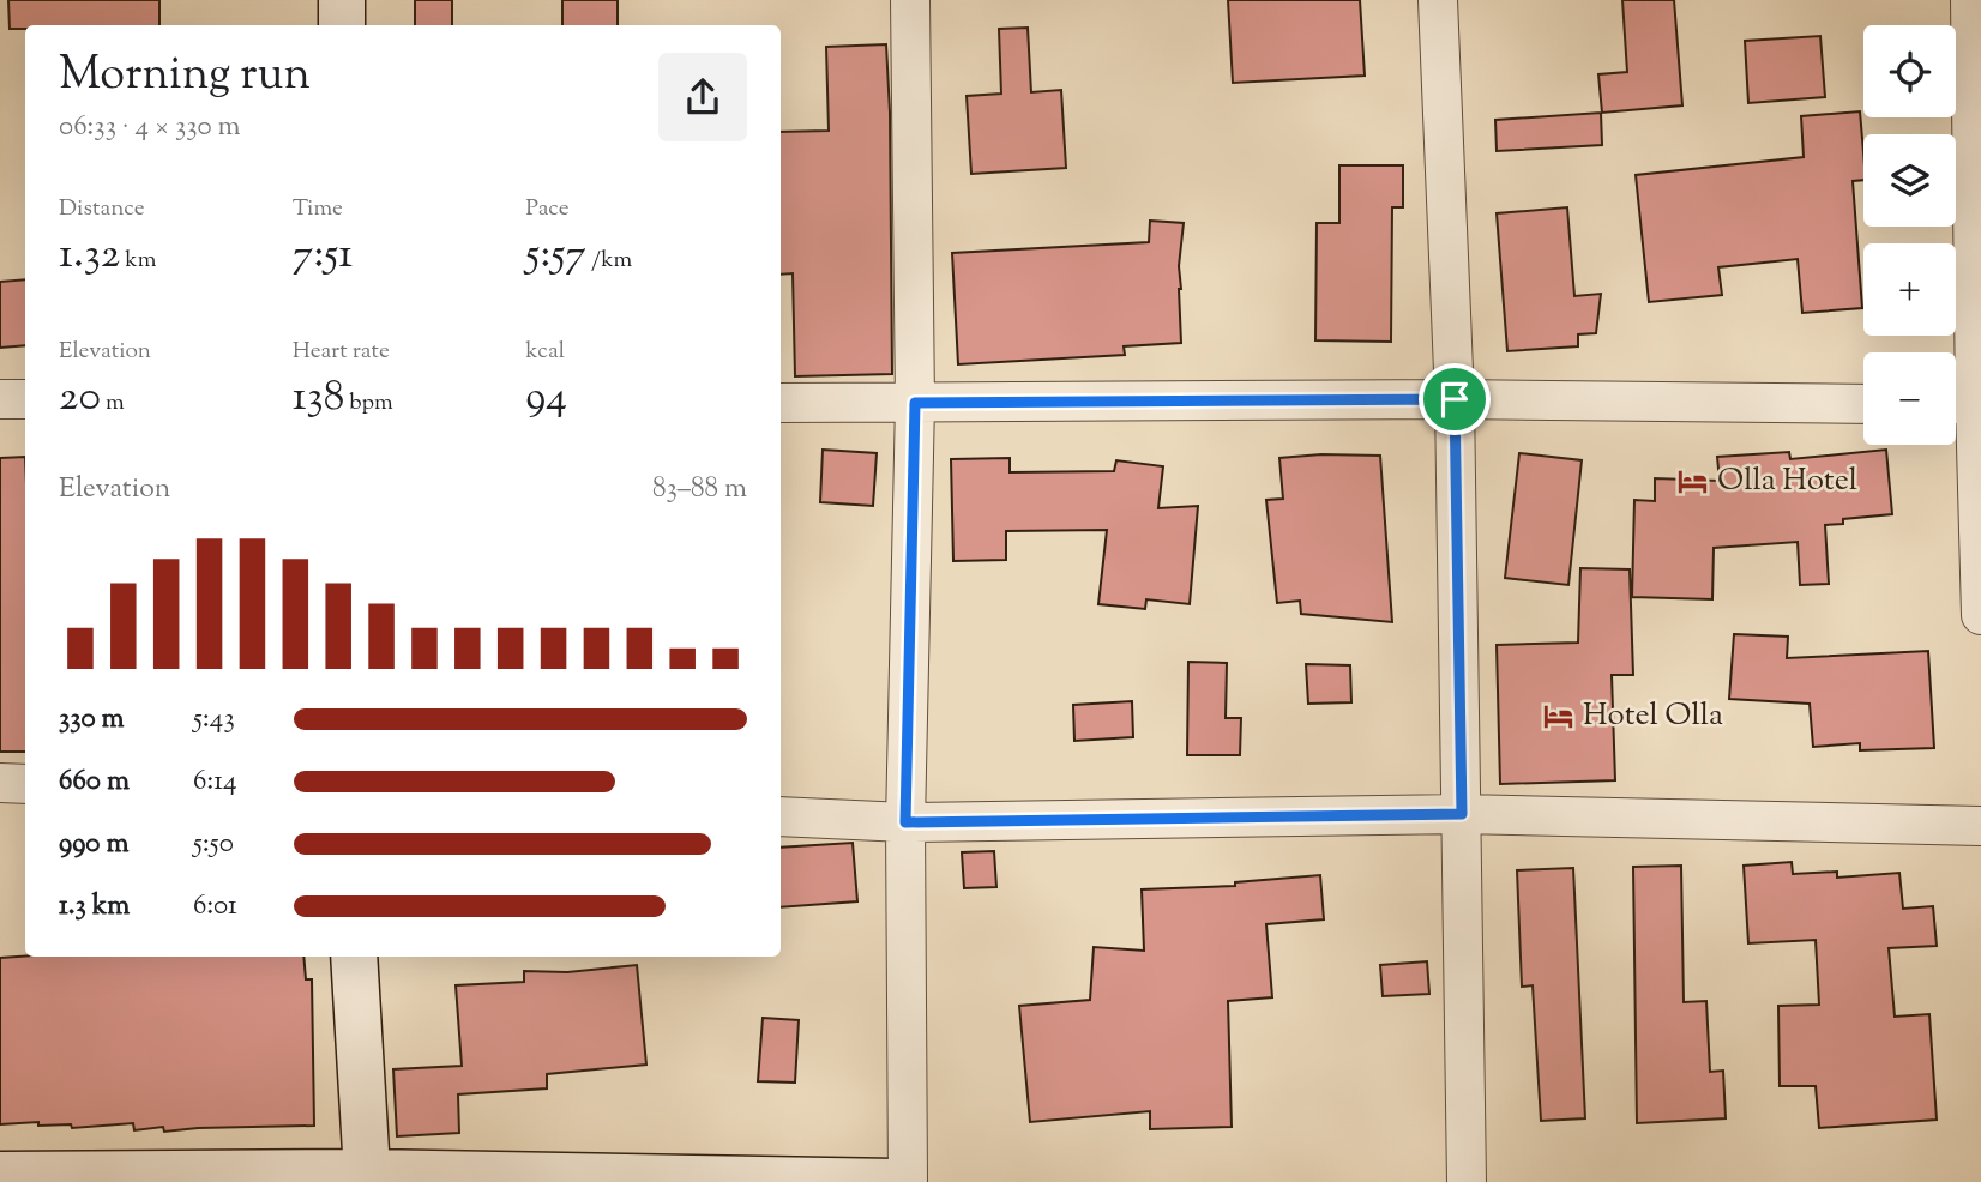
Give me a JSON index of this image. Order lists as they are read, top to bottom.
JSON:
{
  "places": {
    "hotel": ["Olla Hotel", "Hotel Olla"]
  },
  "page": {
    "map_buttons": ["+", "−"],
    "heading": ["Morning run", "06:33 · 4 × 330 m"],
    "stats": [
      ["Distance", "1.32 km"],
      ["Time", "7:51"],
      ["Pace", "5:57 /km"],
      ["Elevation", "20 m"],
      ["Heart rate", "138 bpm"],
      ["kcal", "94"]
    ],
    "chart": ["Elevation", "83–88 m"],
    "list": [
      {
        "name": "330 m",
        "note": "5:43"
      },
      {
        "name": "660 m",
        "note": "6:14"
      },
      {
        "name": "990 m",
        "note": "5:50"
      },
      {
        "name": "1.3 km",
        "note": "6:01"
      }
    ]
  }
}
